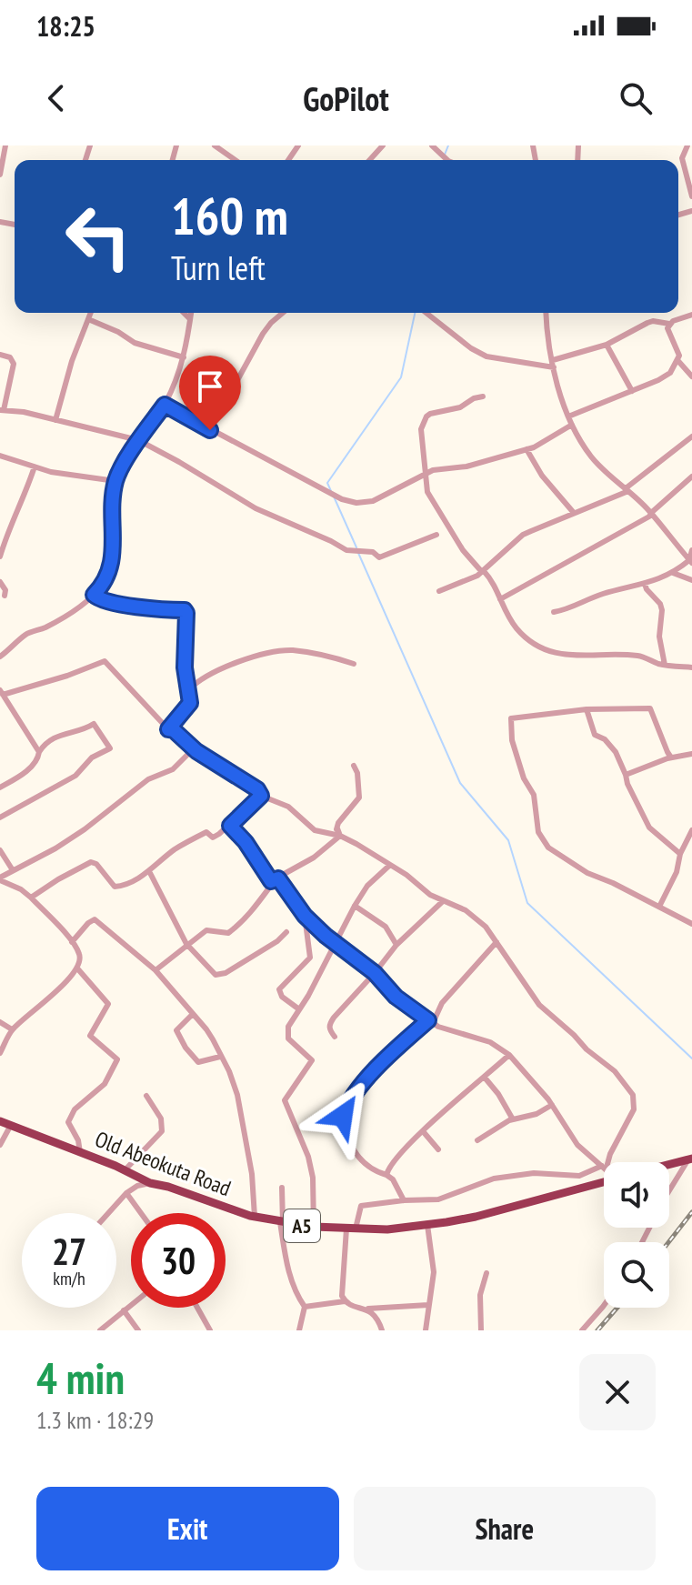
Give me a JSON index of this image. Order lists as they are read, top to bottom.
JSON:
{
  "streets": {
    "highway": ["Old Abeokuta Road", "A5"]
  },
  "page": {
    "status": "18:25",
    "header": "GoPilot",
    "turn": ["160 m", "Turn left"],
    "speed": "27 km/h",
    "limit": "30",
    "heading": ["4 min", "1.3 km · 18:29"],
    "buttons": ["Exit", "Share"]
  }
}
